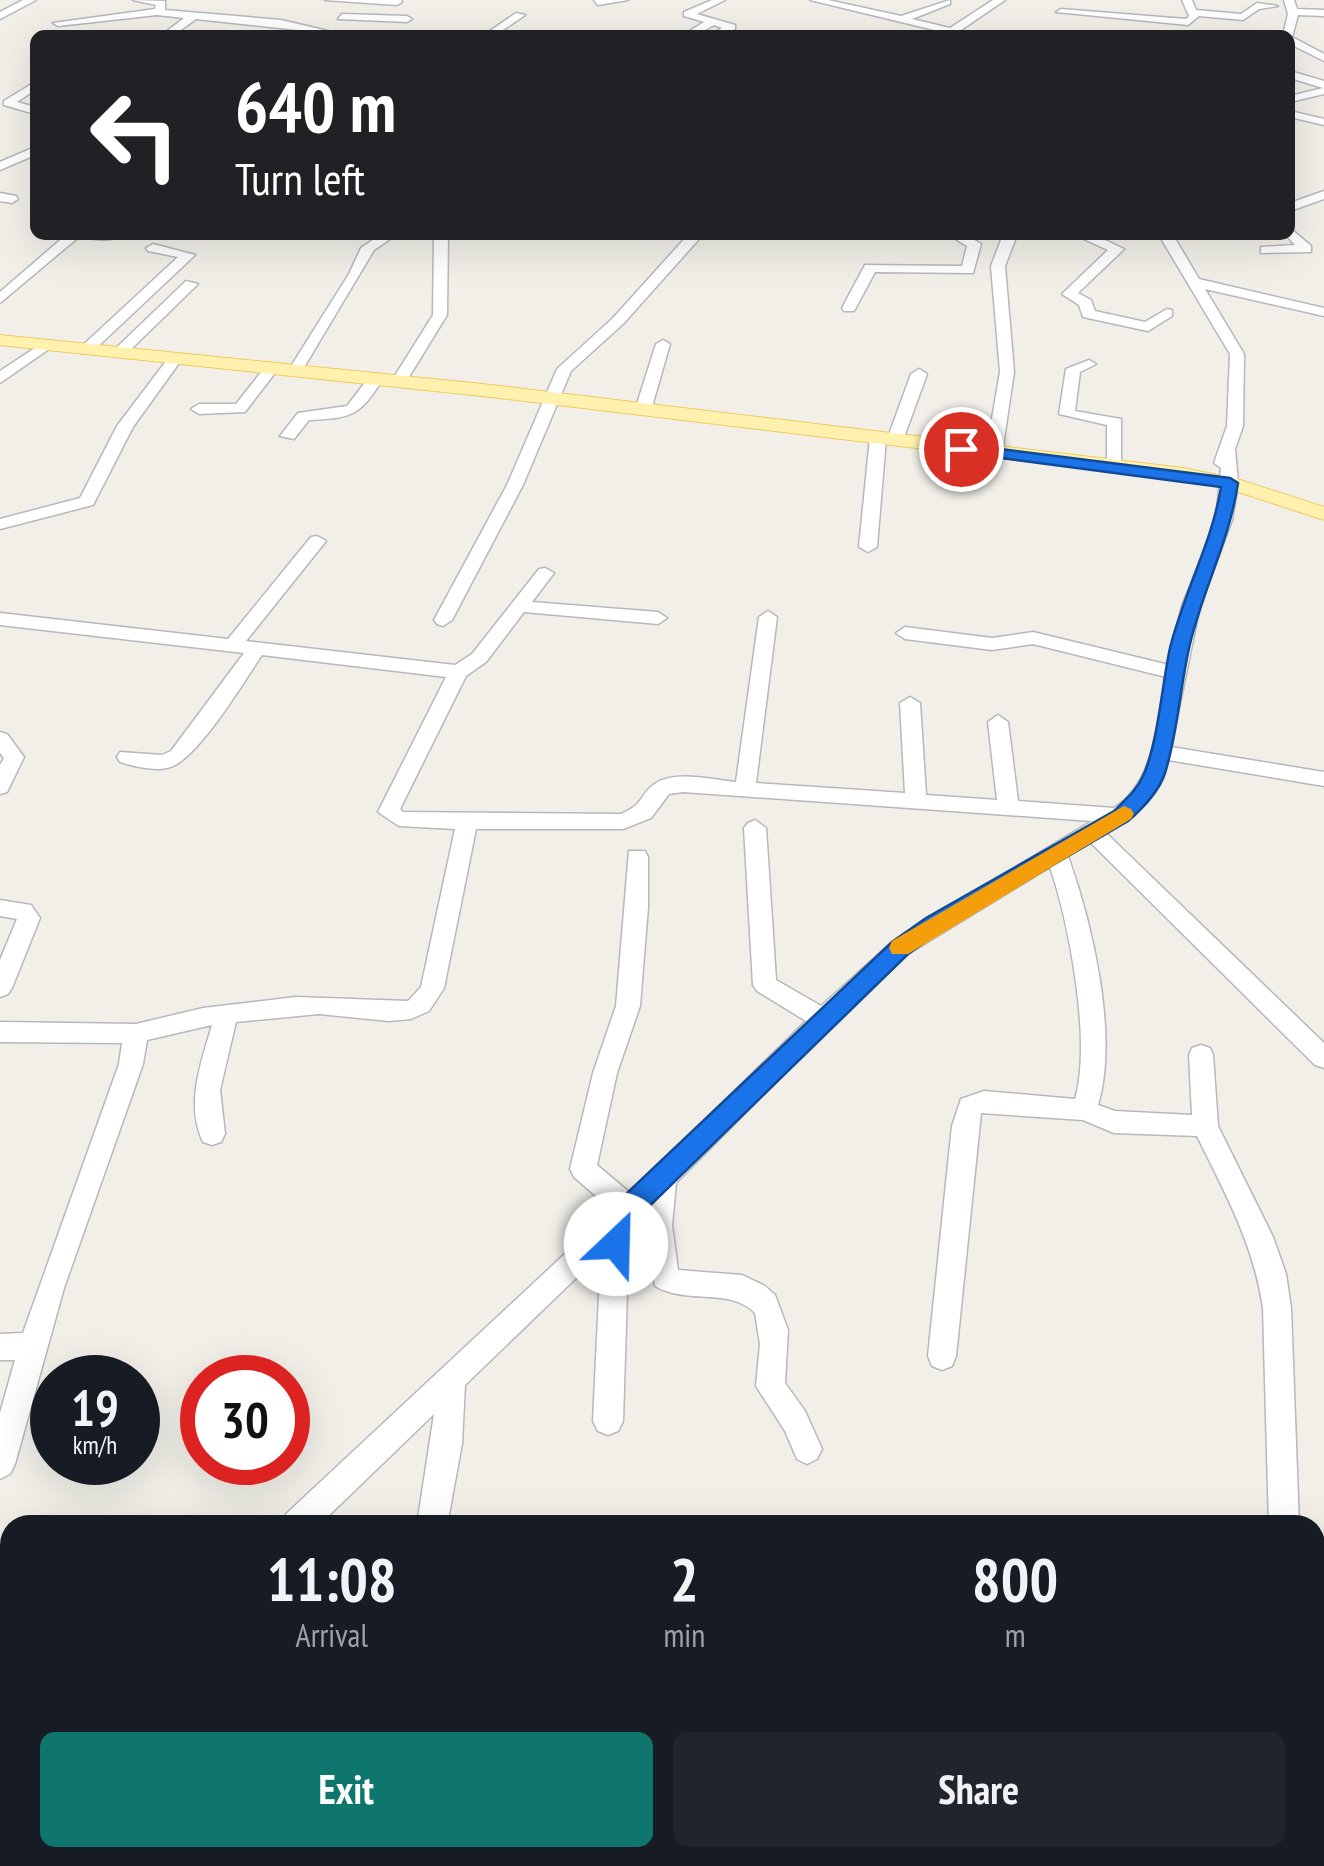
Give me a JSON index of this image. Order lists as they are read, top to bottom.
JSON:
{
  "page": {
    "turn": ["640 m", "Turn left"],
    "speed": "19 km/h",
    "limit": "30",
    "eta": [
      "11:08",
      "Arrival",
      "2",
      "min",
      "800",
      "m"
    ],
    "buttons": ["Exit", "Share"]
  }
}
